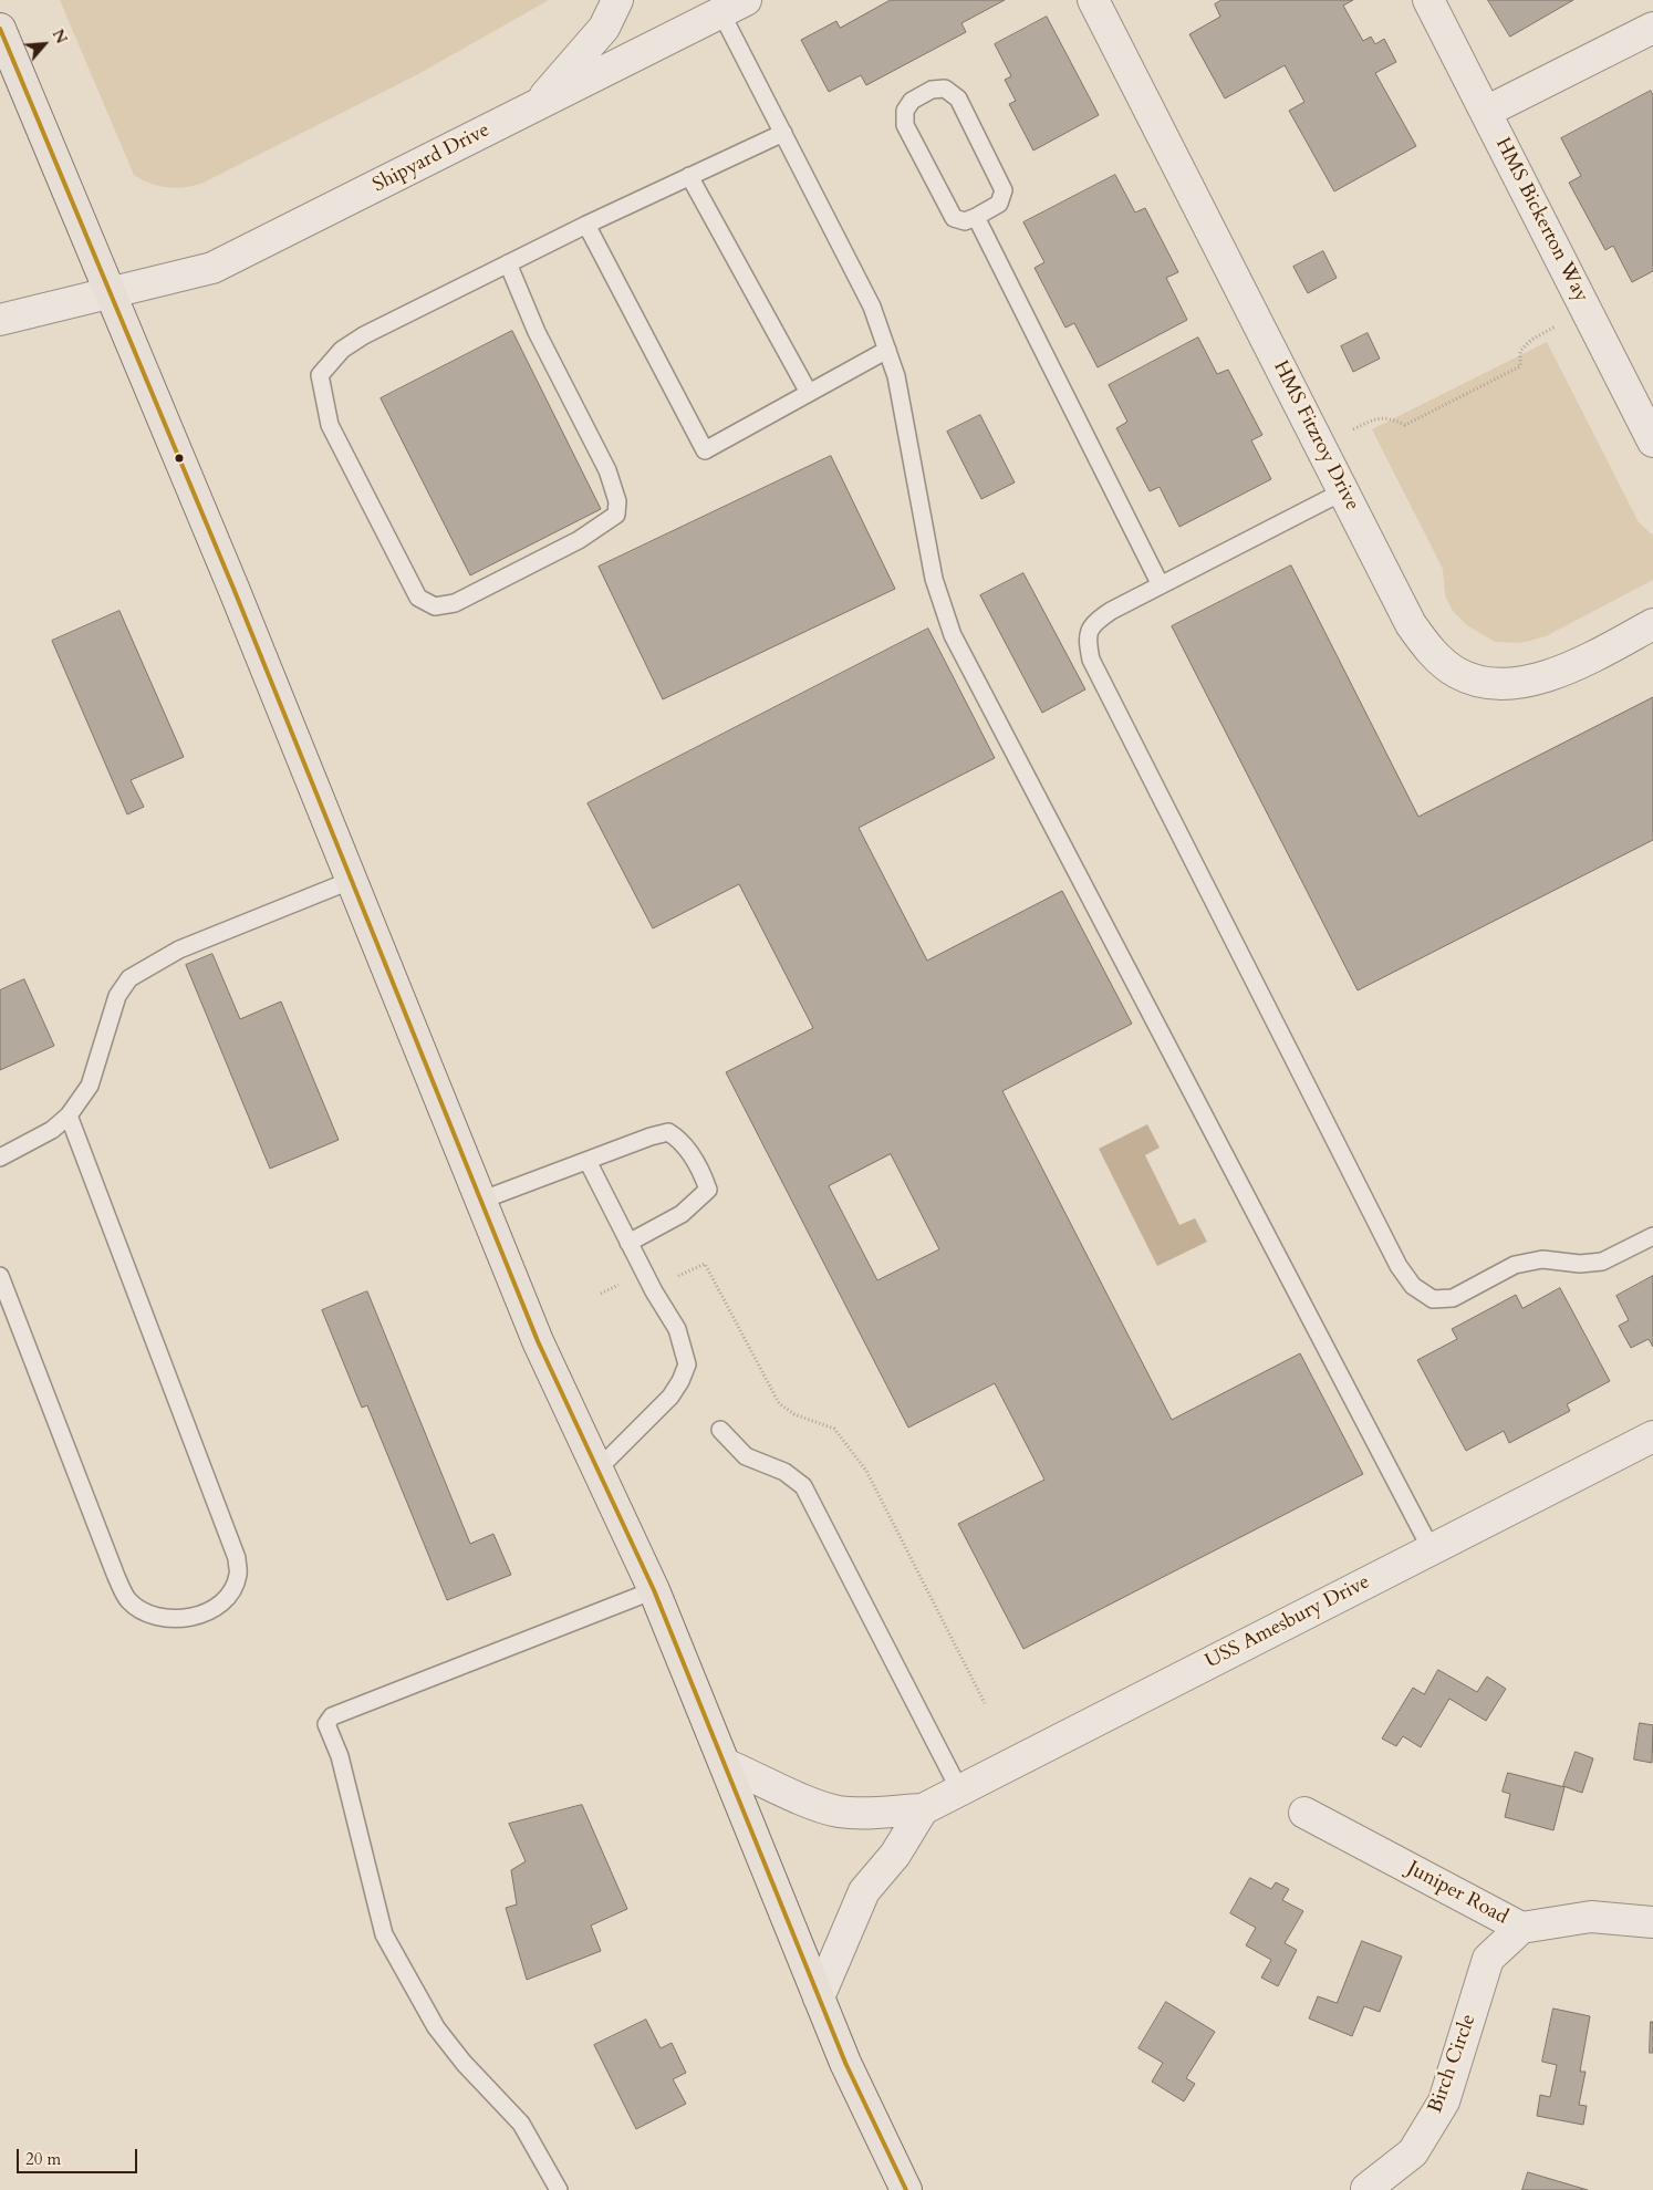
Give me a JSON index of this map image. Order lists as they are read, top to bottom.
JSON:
{
  "streets": {
    "street": [
      "Shipyard Drive",
      "HMS Bickerton Way",
      "HMS Fitzroy Drive",
      "USS Amesbury Drive",
      "Juniper Road",
      "Birch Circle"
    ]
  },
  "crossings": [
    ["Juniper Road", "Birch Circle"]
  ],
  "scale_bar": "20 m",
  "north": "top right"
}
